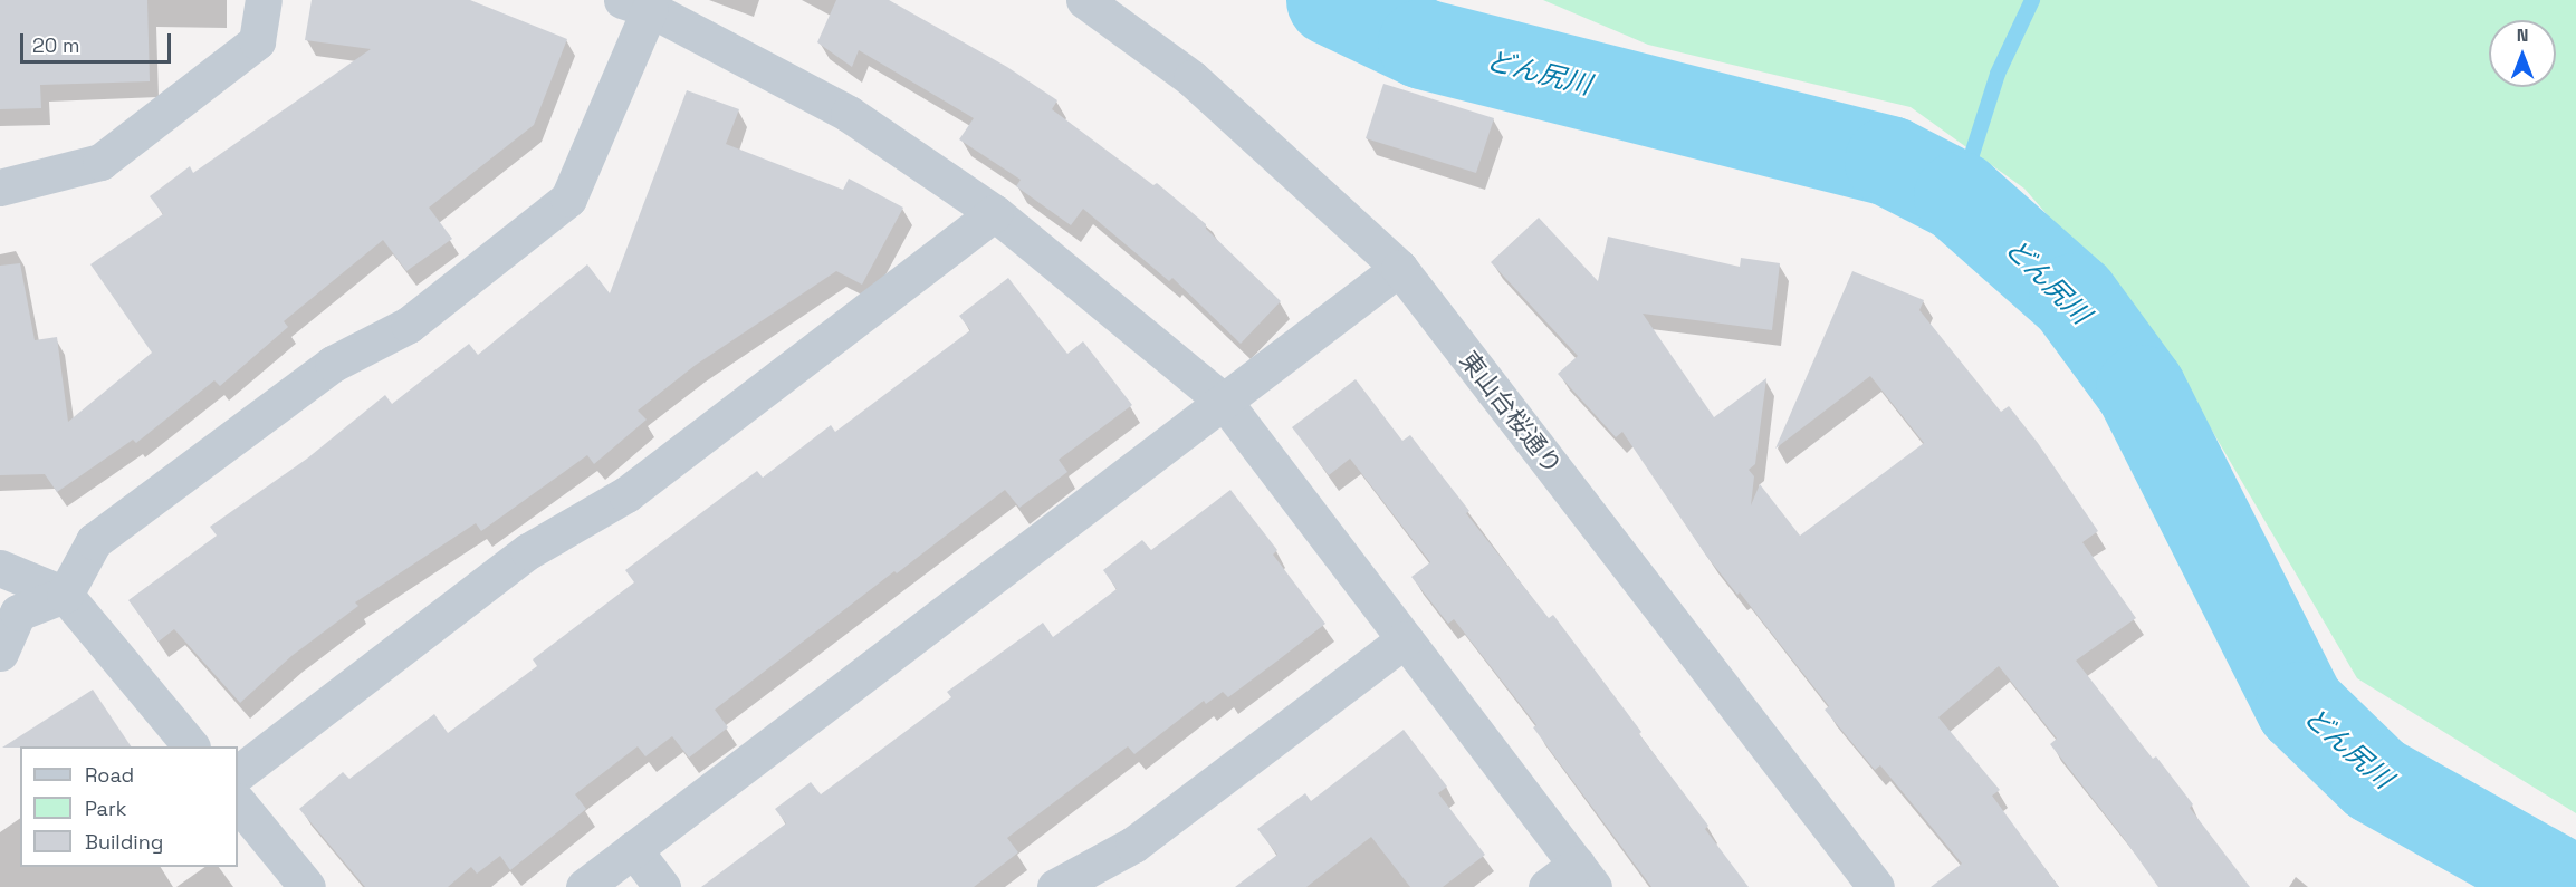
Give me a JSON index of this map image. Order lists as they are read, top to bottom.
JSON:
{
  "streets": {
    "street": ["東山台桜通り"]
  },
  "water": ["どん尻川"],
  "legend": ["Road", "Park", "Building"],
  "scale_bar": "20 m",
  "north": "top"
}
